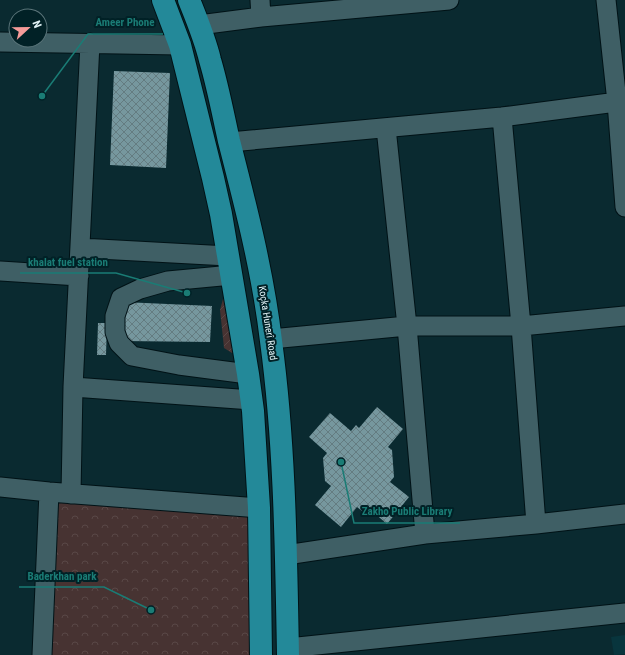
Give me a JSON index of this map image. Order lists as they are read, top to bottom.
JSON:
{
  "streets": {
    "main road": ["Koçka Hunerî Road"]
  },
  "places": [
    "Ameer Phone",
    "khalat fuel station",
    "Zakho Public Library",
    "Baderkhan park"
  ],
  "north": "right"
}
